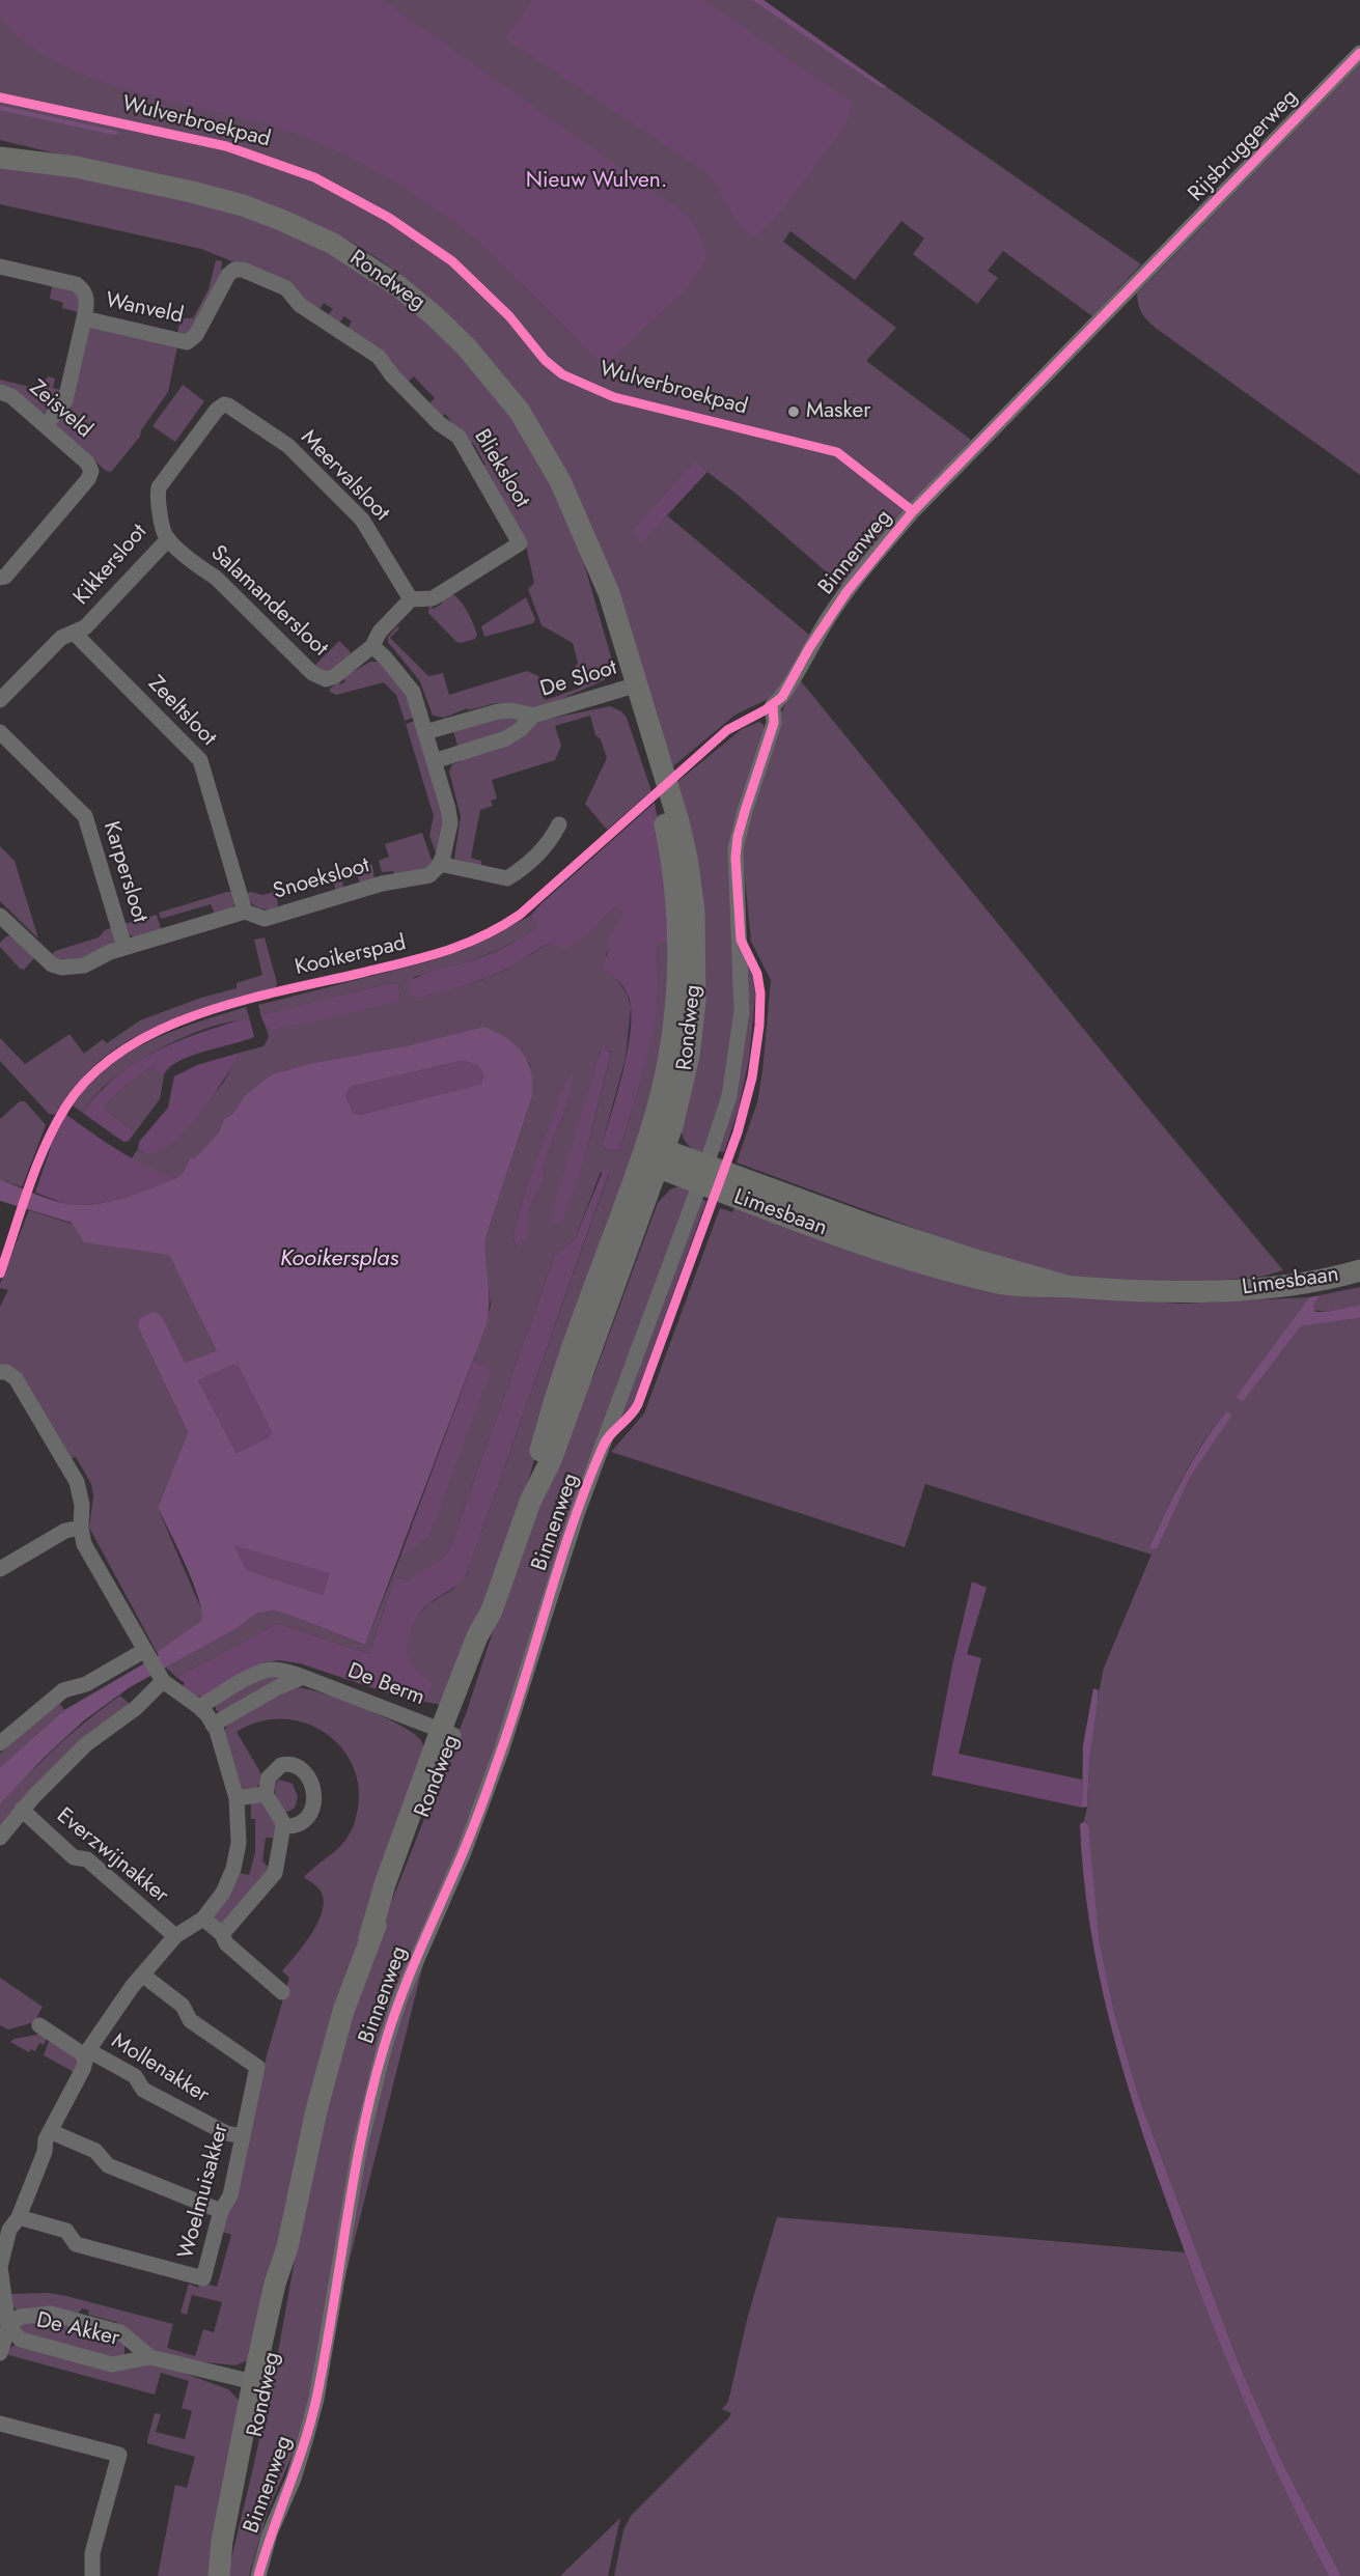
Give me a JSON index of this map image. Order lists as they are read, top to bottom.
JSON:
{
  "streets": {
    "main road": ["Rondweg", "Limesbaan"],
    "street": [
      "Rijsbruggerweg",
      "Wanveld",
      "Zeisveld",
      "Blieksloot",
      "Meervalsloot",
      "Binnenweg",
      "Kikkersloot",
      "Salamandersloot",
      "De Sloot",
      "Zeeltsloot",
      "Karpersloot",
      "Snoeksloot",
      "De Berm",
      "Everzwijnakker",
      "Mollenakker",
      "Woelmuisakker",
      "De Akker"
    ],
    "cycle path": ["Wulverbroekpad", "Kooikerspad"]
  },
  "crossings": [
    ["Rijsbruggerweg", "Binnenweg"],
    ["Rondweg", "De Sloot"],
    ["Rondweg", "Limesbaan"],
    ["Rondweg", "De Berm"],
    ["Rondweg", "De Akker"],
    ["Wanveld", "Zeisveld"],
    ["Wanveld", "Blieksloot"],
    ["Blieksloot", "Meervalsloot"],
    ["Meervalsloot", "Kikkersloot"],
    ["Binnenweg", "Limesbaan"],
    ["Kikkersloot", "Salamandersloot"],
    ["Kikkersloot", "Zeeltsloot"],
    ["Zeeltsloot", "Snoeksloot"],
    ["Karpersloot", "Snoeksloot"],
    ["Mollenakker", "Woelmuisakker"]
  ],
  "water": ["Kooikersplas"],
  "parks": ["Nieuw Wulven."],
  "places": ["Masker"]
}
